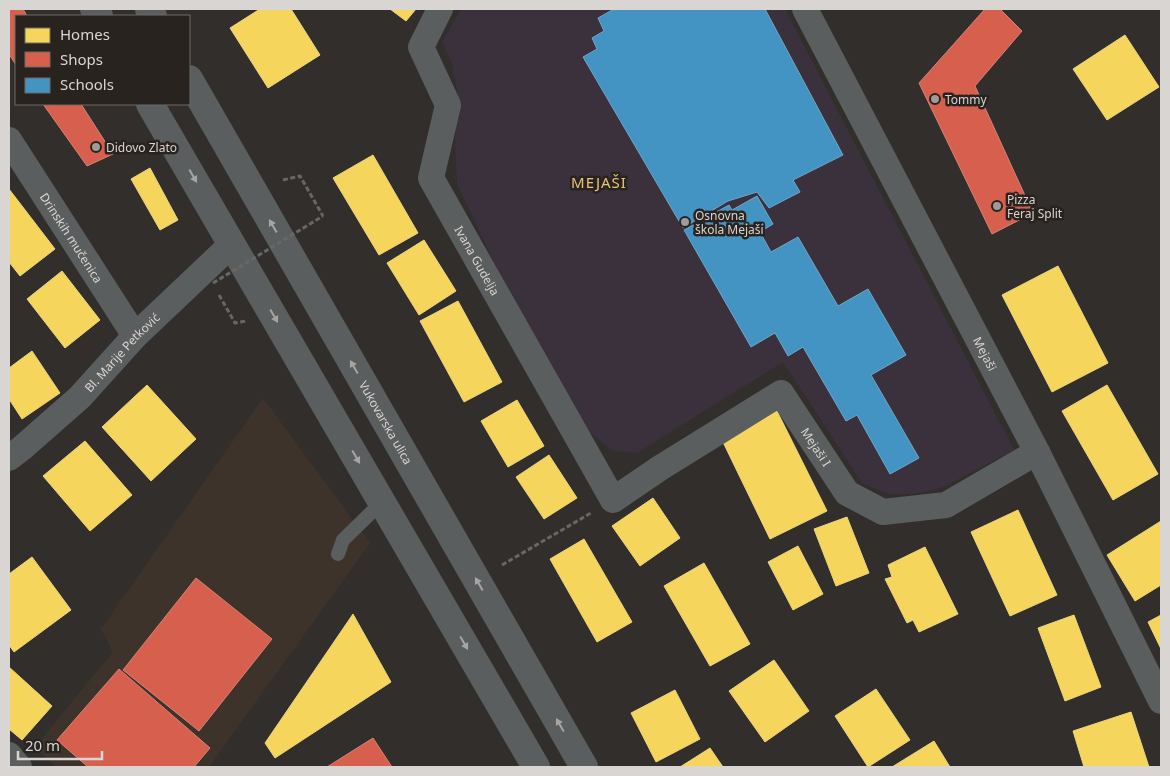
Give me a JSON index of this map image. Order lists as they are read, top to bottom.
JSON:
{
  "streets": {
    "street": [
      "Drinskih mučenica",
      "Ivana Gudelja",
      "Bl. Marije Petković",
      "Mejaši",
      "Vukovarska ulica",
      "Mejaši I"
    ]
  },
  "crossings": [
    ["Drinskih mučenica", "Bl. Marije Petković"],
    ["Ivana Gudelja", "Mejaši I"],
    ["Mejaši", "Mejaši I"]
  ],
  "districts": ["MEJAŠI"],
  "places": [
    "Tommy",
    "Didovo Zlato",
    "Pizza Feraj Split",
    "Osnovna škola Mejaši"
  ],
  "legend": ["Homes", "Shops", "Schools"],
  "scale_bar": "20 m"
}
